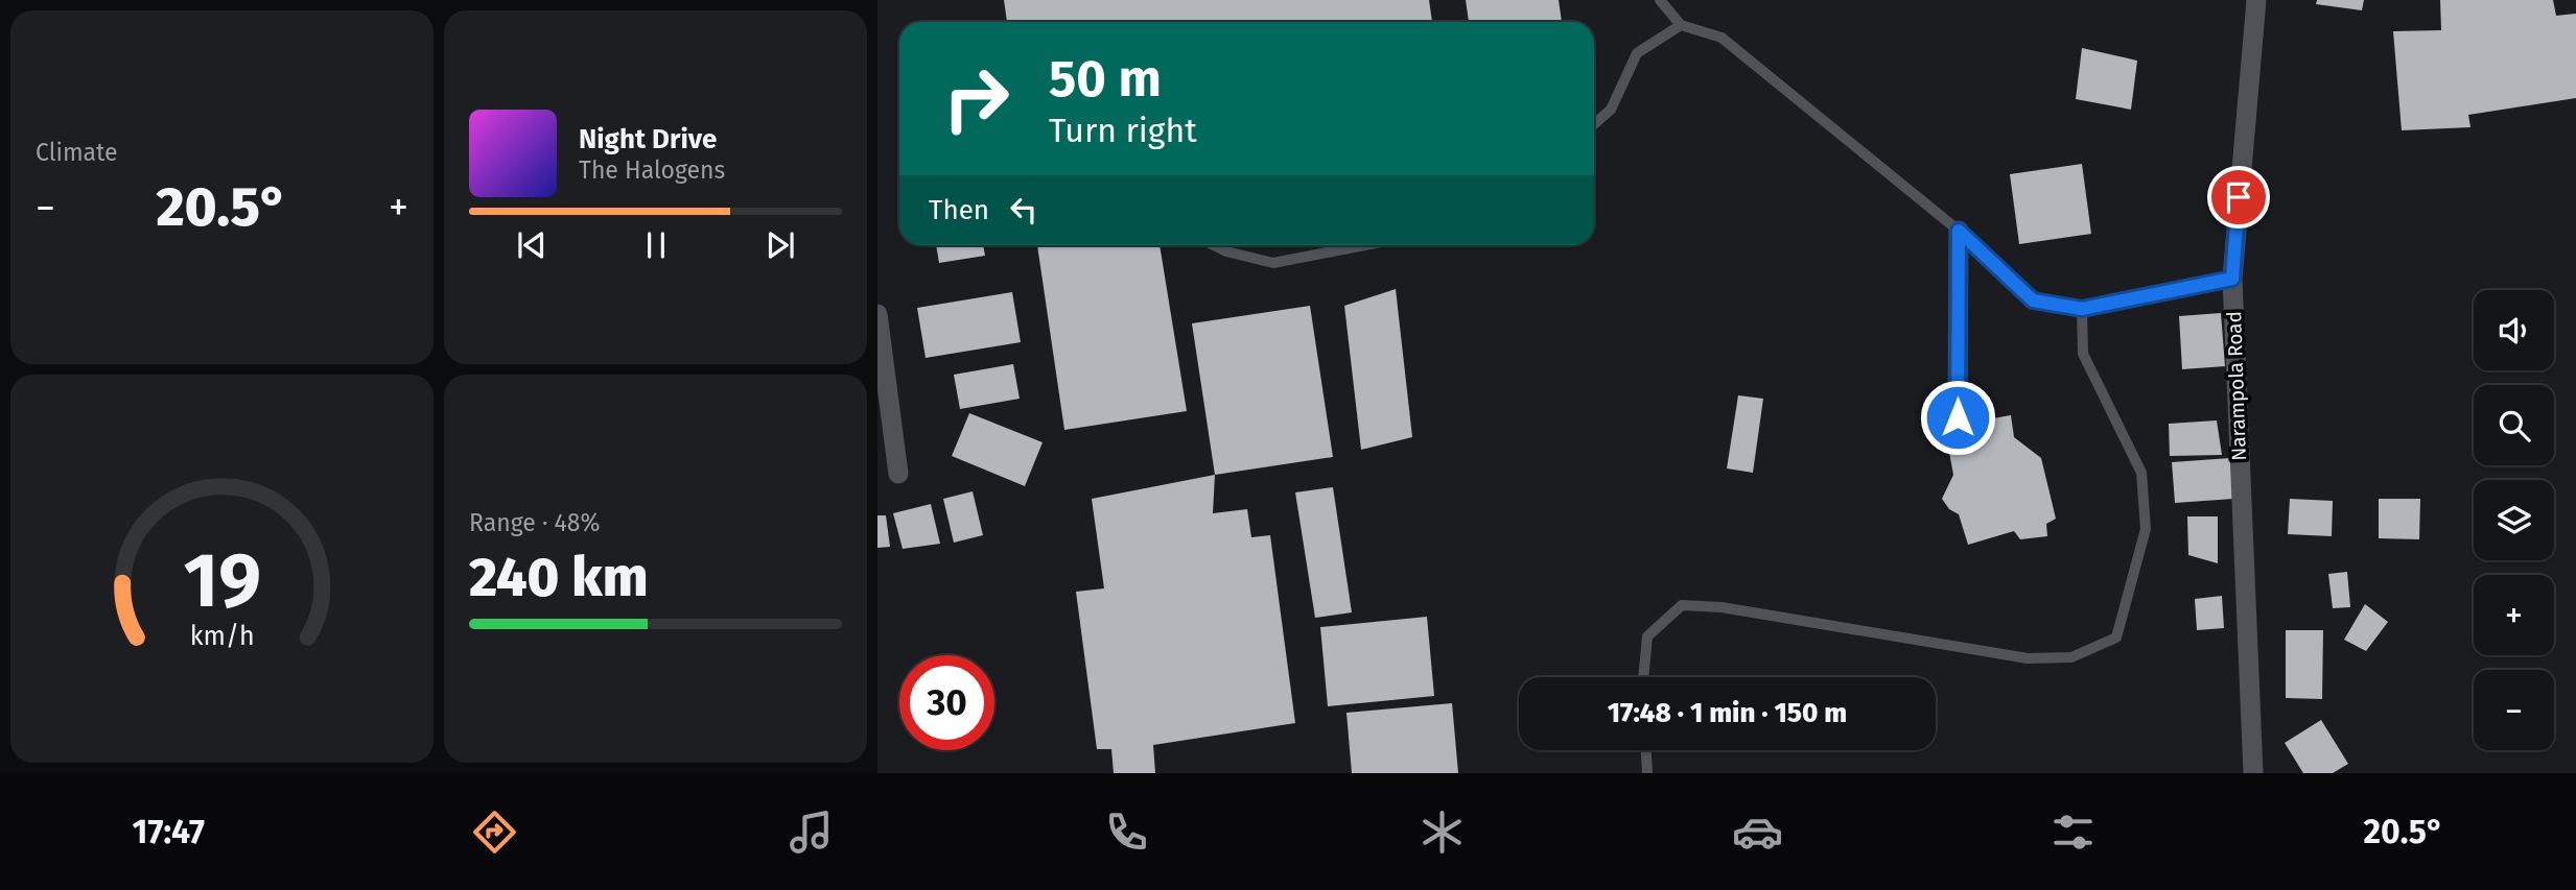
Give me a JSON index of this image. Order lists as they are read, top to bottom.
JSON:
{
  "streets": {
    "street": ["Narampola Road"]
  },
  "page": {
    "tile": [
      "Climate",
      ["Range · 48%", "240 km"]
    ],
    "turn": ["50 m", "Turn right"],
    "song": ["Night Drive", "The Halogens"],
    "then": "Then",
    "heat": ["−", "20.5°", "+"],
    "map_buttons": ["+", "−"],
    "limit": "30",
    "trip": "17:48 · 1 min · 150 m",
    "tabs": ["17:47", "20.5°"],
    "gauge": ["19", "km/h"]
  }
}
